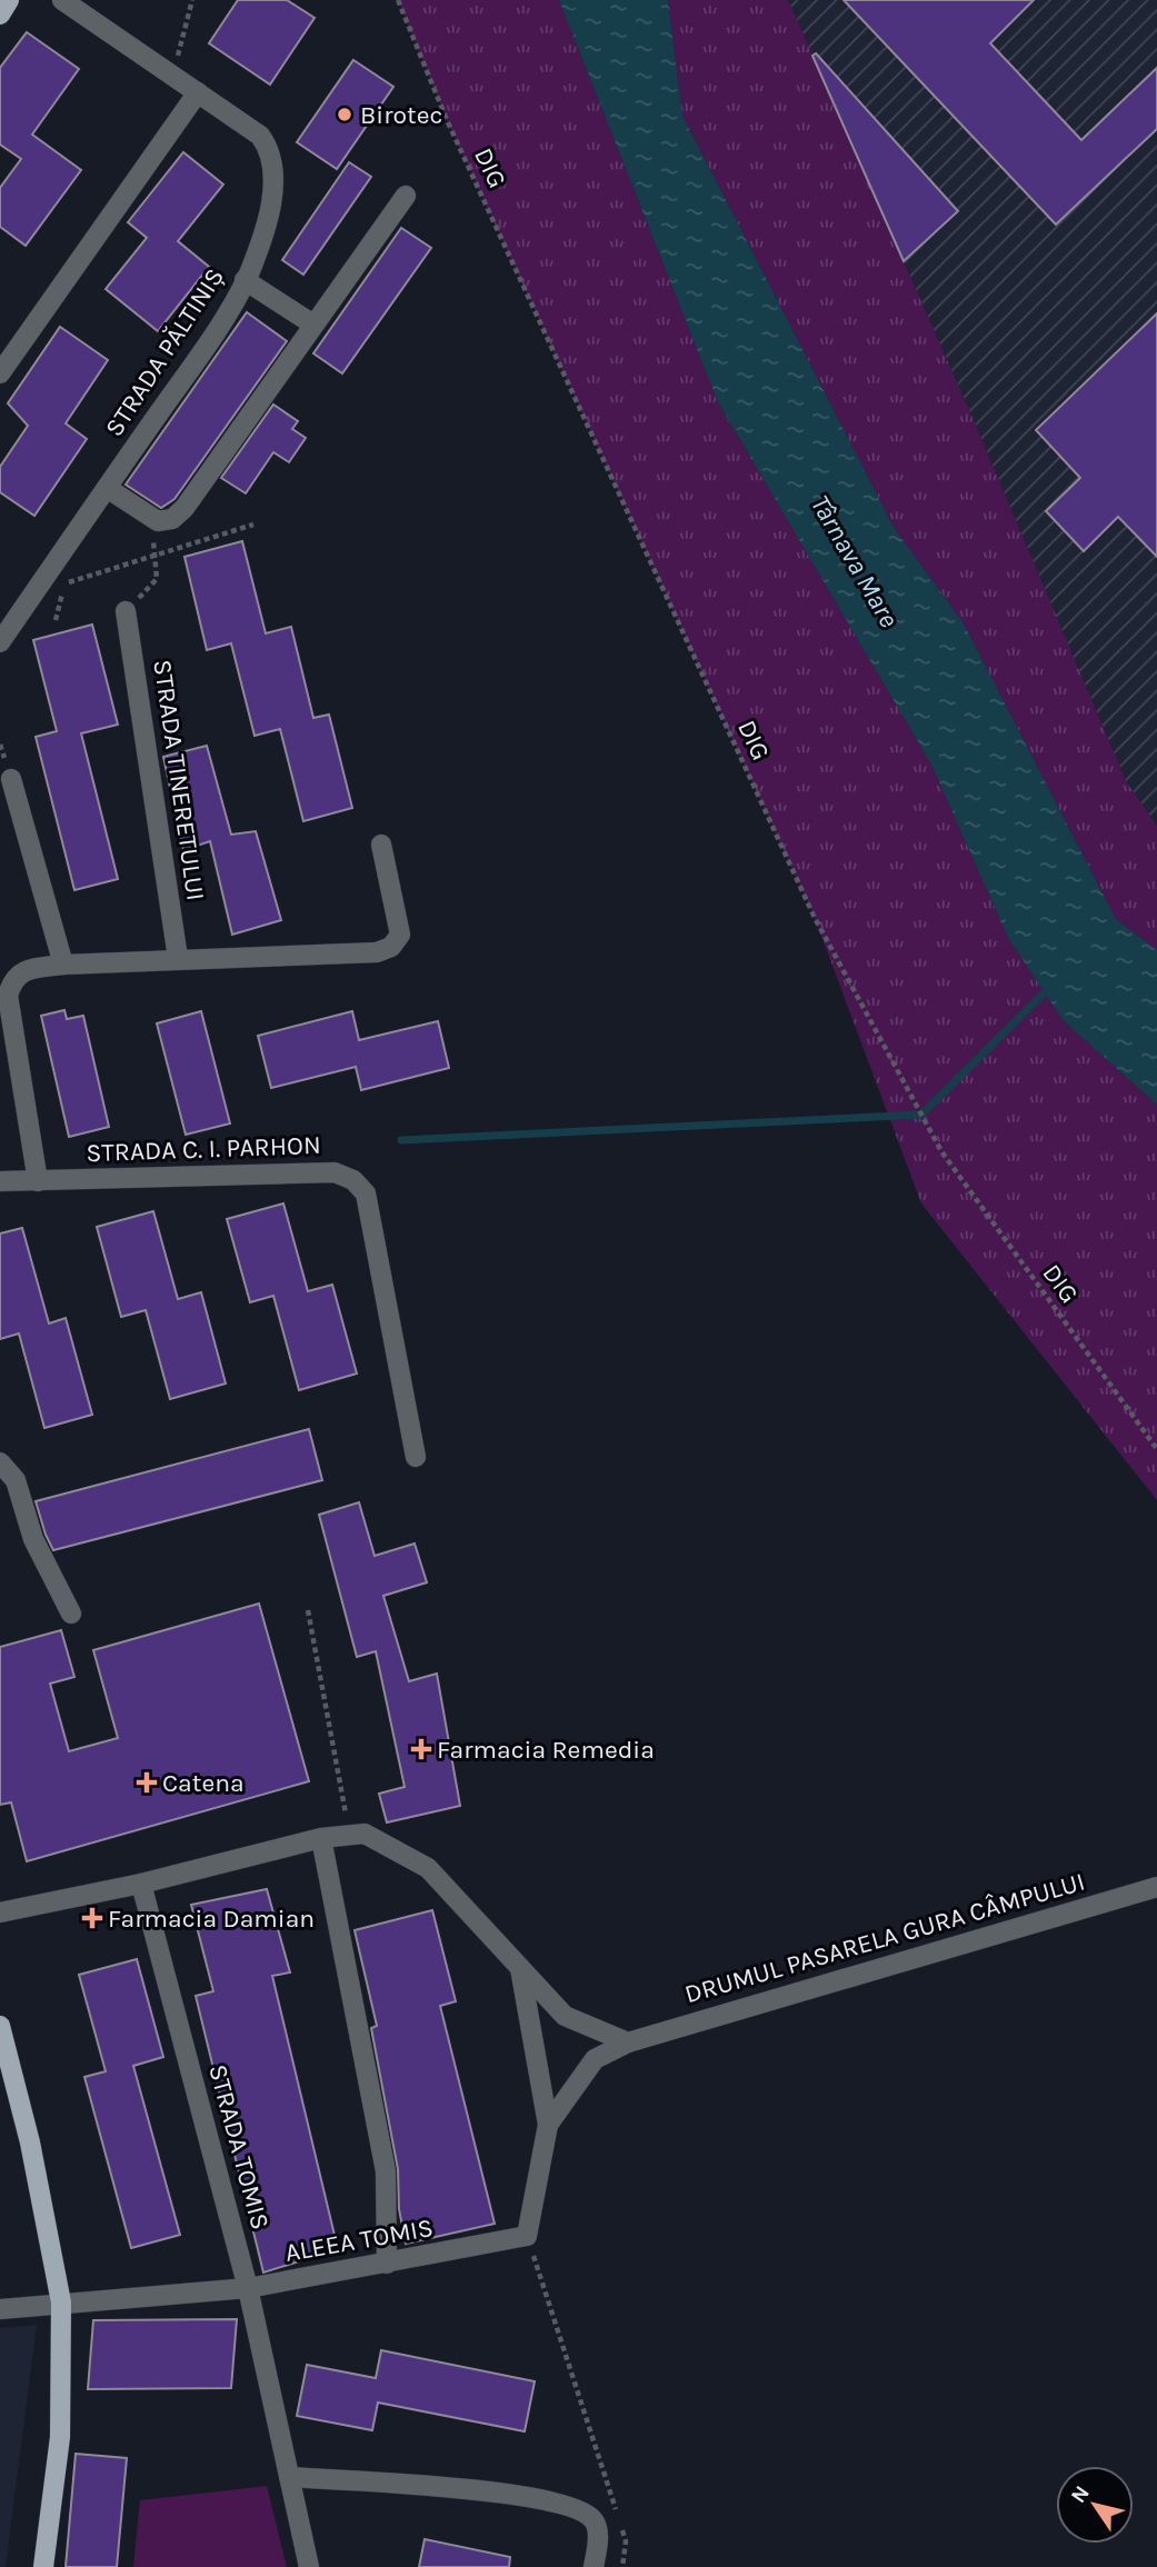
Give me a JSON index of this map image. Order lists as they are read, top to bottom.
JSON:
{
  "streets": {
    "street": [
      "STRADA PĂLTINIȘ",
      "STRADA TINERETULUI",
      "STRADA C. I. PARHON",
      "DRUMUL PASARELA GURA CÂMPULUI",
      "STRADA TOMIS",
      "ALEEA TOMIS"
    ],
    "path": ["DIG"]
  },
  "crossings": [
    ["STRADA TOMIS", "ALEEA TOMIS"]
  ],
  "water": ["Târnava Mare"],
  "places": {
    "other": ["Birotec"],
    "health": ["Farmacia Remedia", "Catena", "Farmacia Damian"]
  },
  "north": "top left"
}
